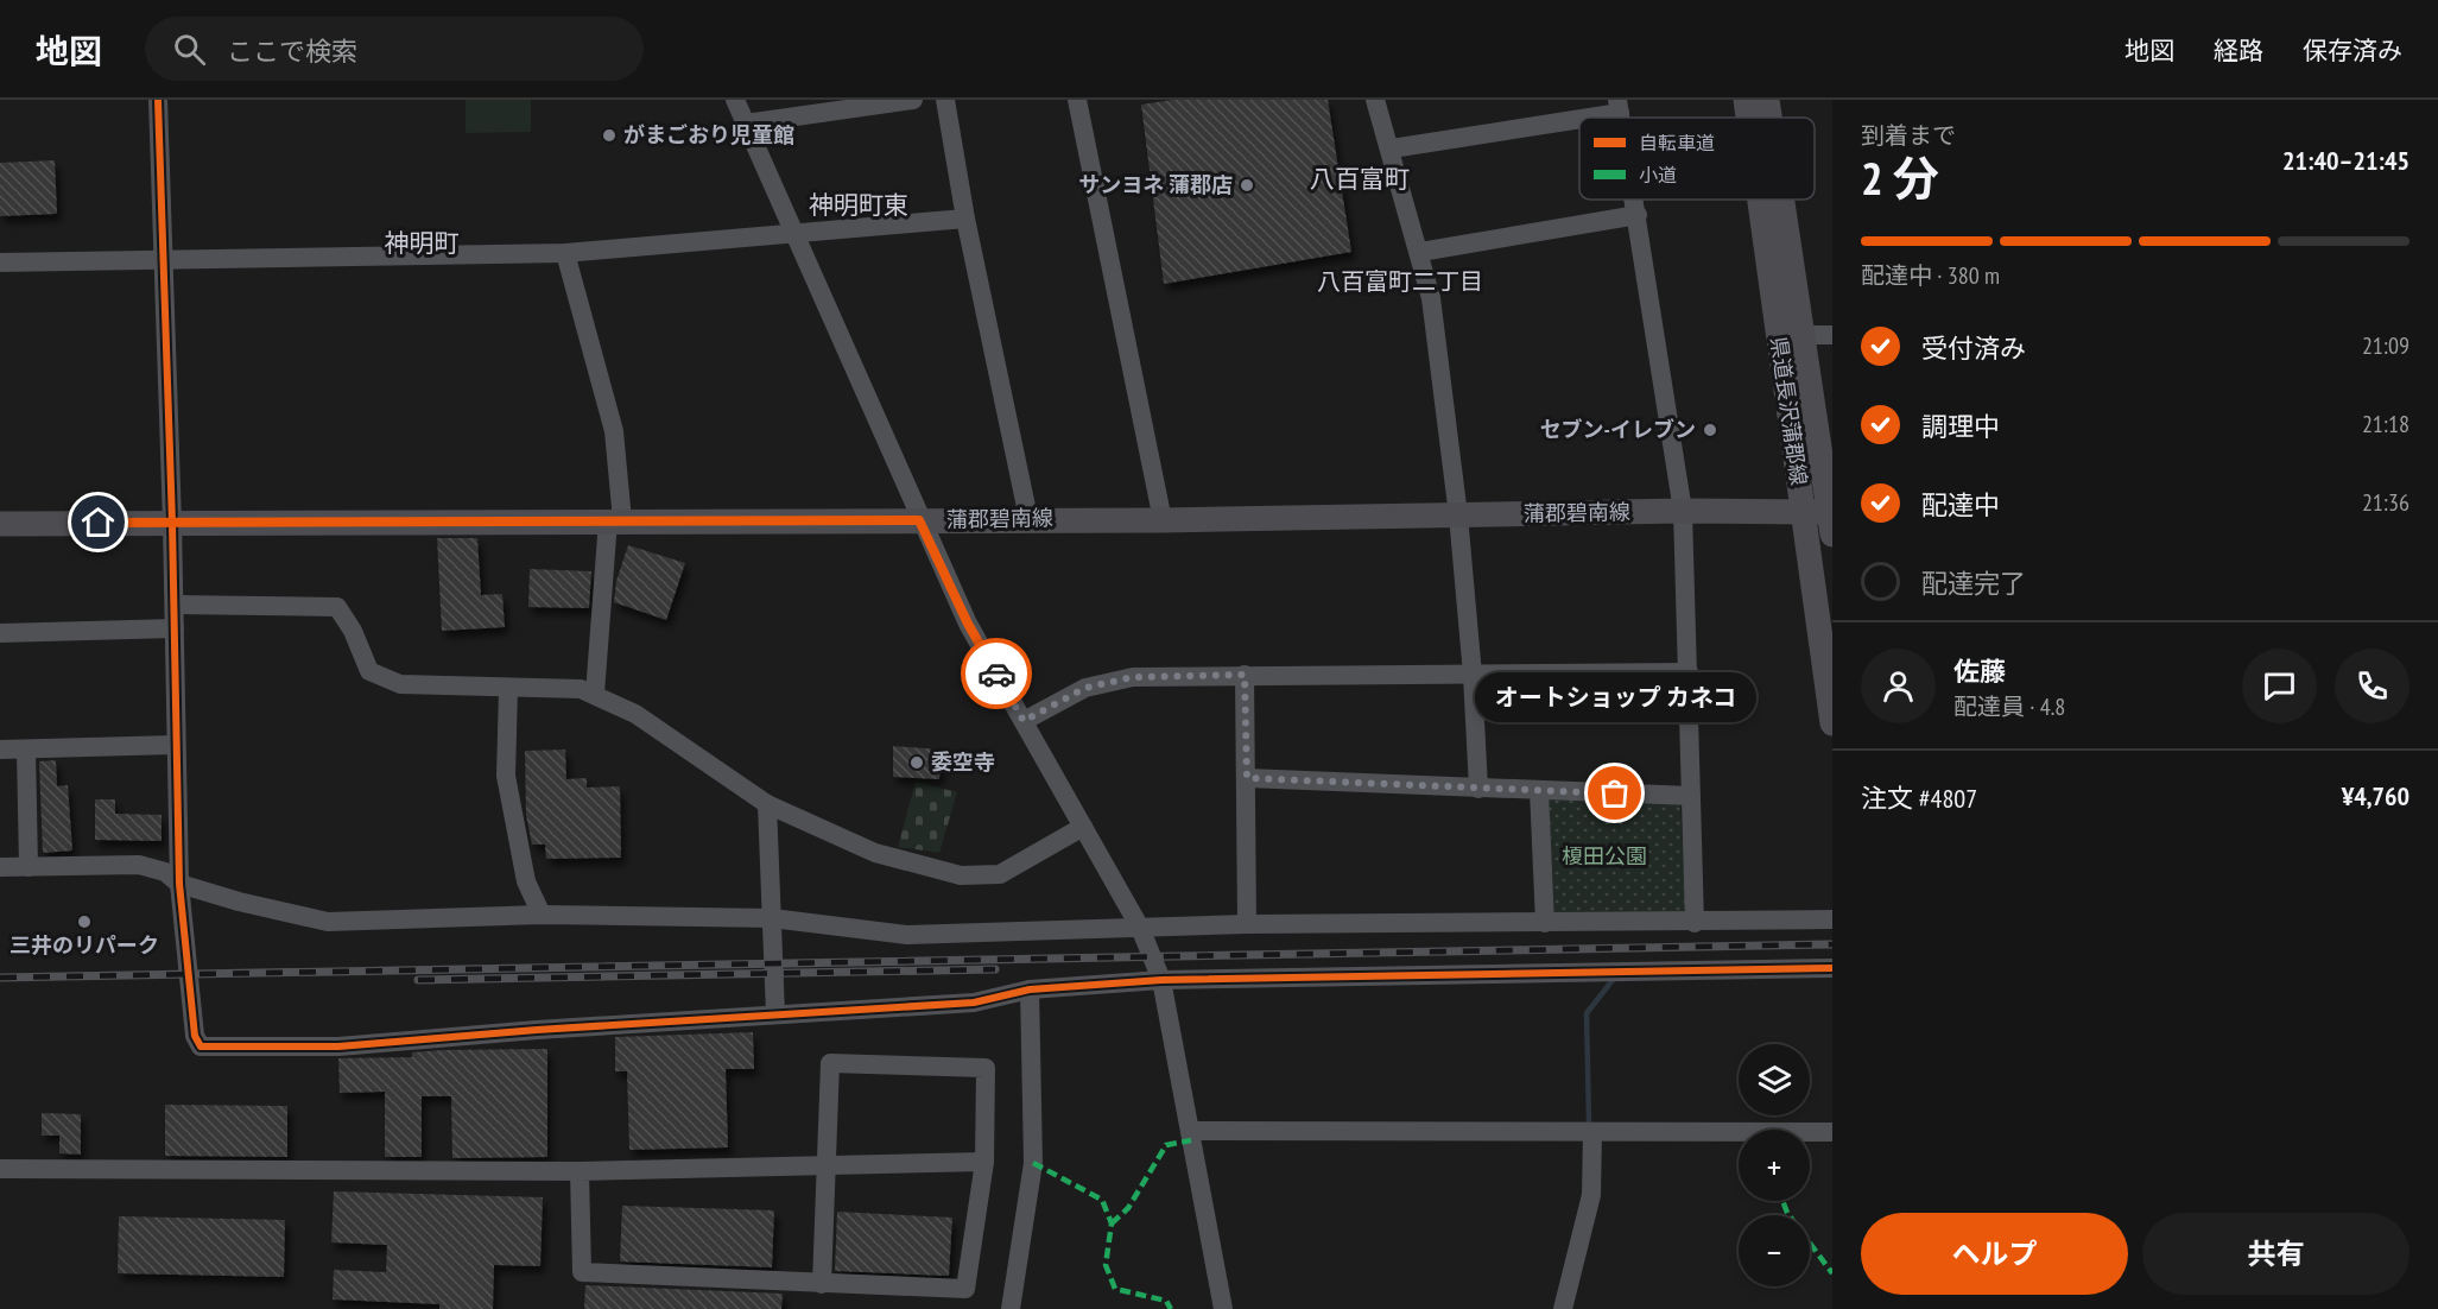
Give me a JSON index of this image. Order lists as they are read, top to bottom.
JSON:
{
  "streets": {
    "main road": ["県道長沢蒲郡線", "蒲郡碧南線"]
  },
  "crossings": [
    ["県道長沢蒲郡線", "蒲郡碧南線"]
  ],
  "districts": [
    "八百富町",
    "神明町東",
    "神明町",
    "八百富町二丁目"
  ],
  "parks": ["榎田公園"],
  "places": [
    "がまごおり児童館",
    "サンヨネ 蒲郡店",
    "セブン-イレブン",
    "委空寺",
    "オートショップ カネコ",
    "三井のリパーク"
  ],
  "legend": ["自転車道", "小道"],
  "page": {
    "header": "地図",
    "search": "ここで検索",
    "nav": ["地図", "経路", "保存済み"],
    "heading": ["2 分", "到着まで", "21:40–21:45"],
    "panel": [
      "佐藤",
      "配達員 · 4.8",
      "注文 #4807",
      "¥4,760"
    ],
    "bar": "配達中 · 380 m",
    "list": [
      ["受付済み", "21:09"],
      ["調理中", "21:18"],
      ["配達中", "21:36"],
      "配達完了"
    ],
    "bubble": "オートショップ カネコ",
    "map_buttons": ["+", "−"],
    "buttons": ["ヘルプ", "共有"]
  }
}
